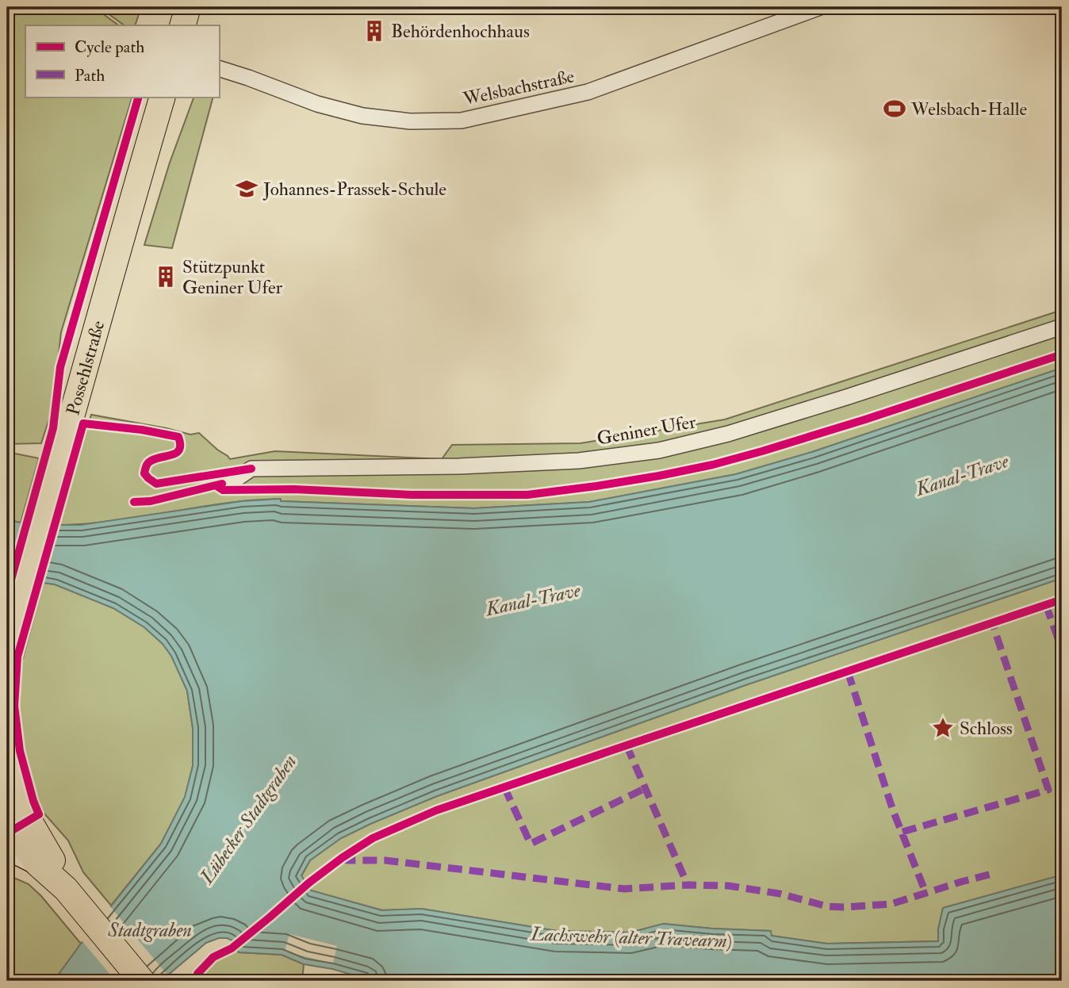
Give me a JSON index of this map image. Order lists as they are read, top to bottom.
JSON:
{
  "streets": {
    "main road": ["Possehlstraße"],
    "street": ["Welsbachstraße", "Geniner Ufer"]
  },
  "water": [
    "Kanal-Trave",
    "Lübecker Stadtgraben",
    "Stadtgraben",
    "Lachswehr (alter Travearm)"
  ],
  "places": {
    "building": ["Behördenhochhaus", "Stützpunkt Geniner Ufer"],
    "sports": ["Welsbach-Halle"],
    "school or university": ["Johannes-Prassek-Schule"],
    "place": ["Schloss"]
  },
  "legend": ["Cycle path", "Path"]
}
